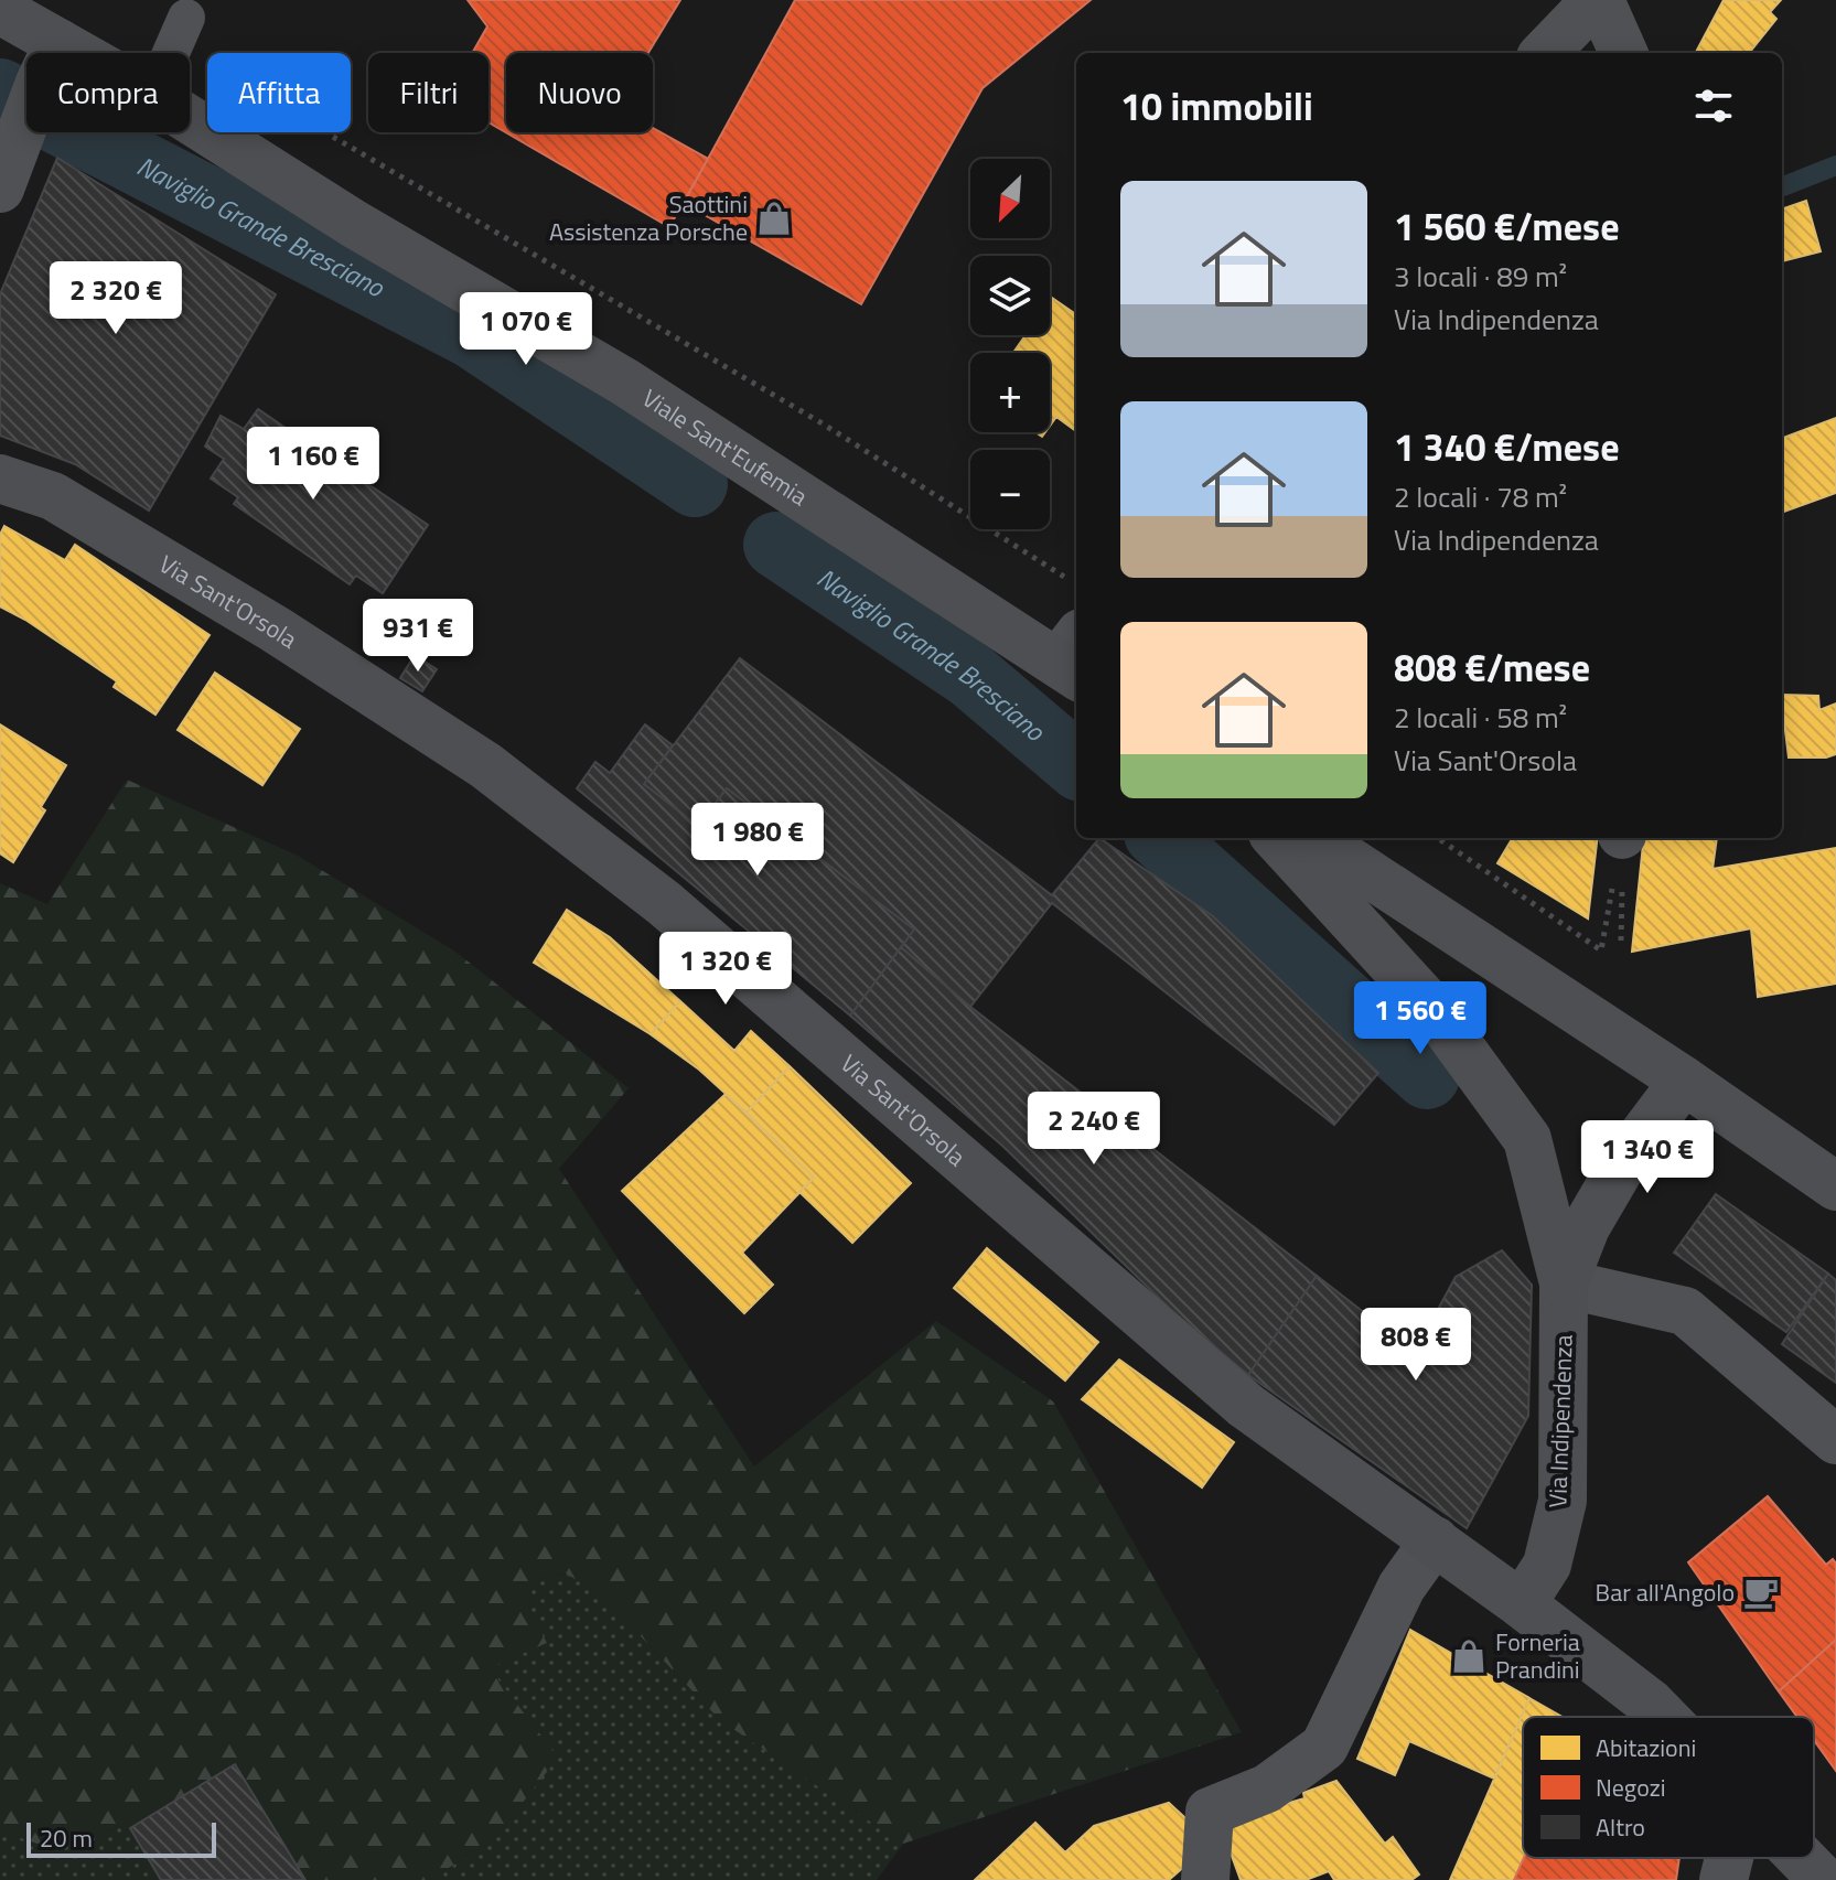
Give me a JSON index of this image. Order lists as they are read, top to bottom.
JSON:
{
  "streets": {
    "street": ["Viale Sant'Eufemia", "Via Sant'Orsola", "Via Indipendenza"]
  },
  "water": ["Naviglio Grande Bresciano"],
  "places": {
    "shop": ["Saottini Assistenza Porsche", "Forneria Prandini"],
    "cafe": ["Bar all'Angolo"]
  },
  "legend": ["Abitazioni", "Negozi", "Altro"],
  "scale_bar": "20 m",
  "north": "bottom left",
  "page": {
    "chip": [
      "Compra",
      "Affitta",
      "Filtri",
      "Nuovo"
    ],
    "heading": "10 immobili",
    "map_buttons": ["+", "−"],
    "list": [
      {
        "name": "1 560 €/mese",
        "note": "3 locali · 89 m² · Via Indipendenza"
      },
      {
        "name": "1 340 €/mese",
        "note": "2 locali · 78 m² · Via Indipendenza"
      },
      {
        "name": "808 €/mese",
        "note": "2 locali · 58 m² · Via Sant'Orsola"
      }
    ],
    "price": [
      "2 320 €",
      "1 070 €",
      "1 160 €",
      "931 €",
      "1 980 €",
      "1 320 €",
      "1 560 €",
      "2 240 €",
      "1 340 €",
      "808 €"
    ],
    "scale": "20 m"
  }
}
